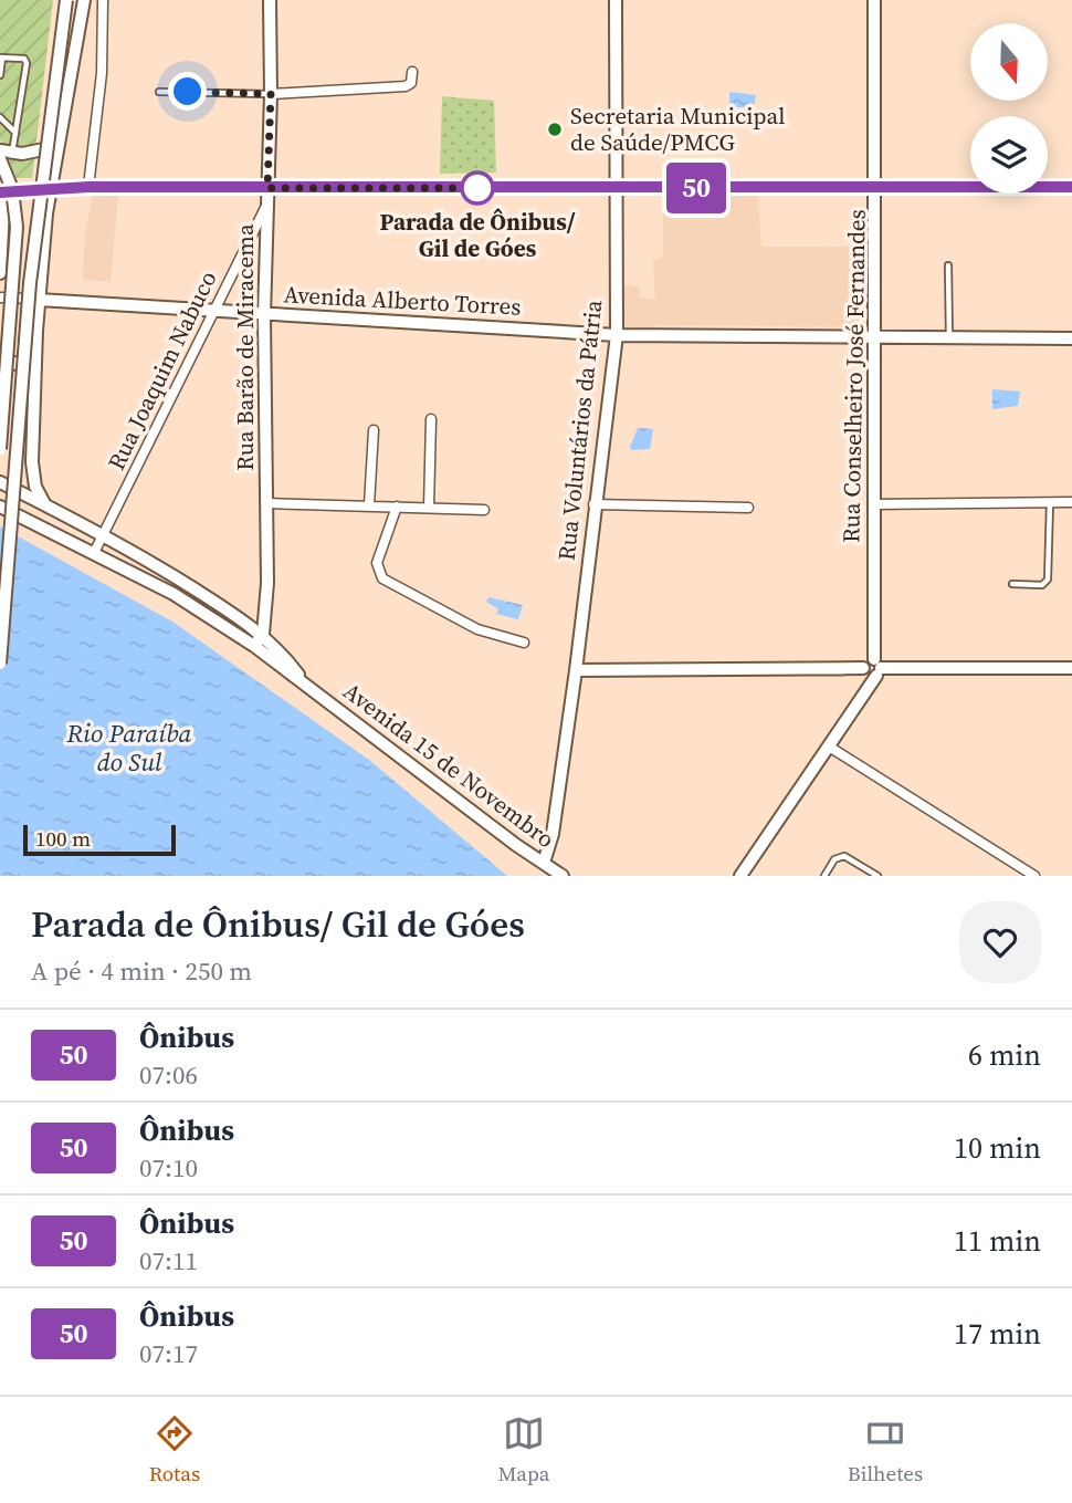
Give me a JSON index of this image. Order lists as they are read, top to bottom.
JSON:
{
  "streets": {
    "main road": [
      "Avenida Alberto Torres",
      "Rua Barão de Miracema",
      "Rua Conselheiro José Fernandes",
      "Rua Voluntários da Pátria",
      "Avenida 15 de Novembro"
    ],
    "street": ["Rua Joaquim Nabuco"]
  },
  "crossings": [
    ["Avenida Alberto Torres", "Rua Barão de Miracema"],
    ["Avenida Alberto Torres", "Rua Joaquim Nabuco"],
    ["Avenida Alberto Torres", "Rua Conselheiro José Fernandes"],
    ["Avenida Alberto Torres", "Rua Voluntários da Pátria"],
    ["Rua Barão de Miracema", "Rua Joaquim Nabuco"],
    ["Rua Barão de Miracema", "Avenida 15 de Novembro"],
    ["Rua Joaquim Nabuco", "Avenida 15 de Novembro"],
    ["Rua Voluntários da Pátria", "Avenida 15 de Novembro"]
  ],
  "water": ["Rio Paraíba do Sul"],
  "places": ["Secretaria Municipal de Saúde/PMCG", "Parada de Ônibus/ Gil de Góes"],
  "lines": ["bus line 50"],
  "scale_bar": "100 m",
  "north": "bottom",
  "page": {
    "on_map": "50",
    "scale": "100 m",
    "heading": ["Parada de Ônibus/ Gil de Góes", "A pé · 4 min · 250 m"],
    "list": [
      {
        "mark": "50",
        "name": "Ônibus",
        "note": "07:06",
        "value": "6 min"
      },
      {
        "mark": "50",
        "name": "Ônibus",
        "note": "07:10",
        "value": "10 min"
      },
      {
        "mark": "50",
        "name": "Ônibus",
        "note": "07:11",
        "value": "11 min"
      },
      {
        "mark": "50",
        "name": "Ônibus",
        "note": "07:17",
        "value": "17 min"
      }
    ],
    "tabs": ["Rotas", "Mapa", "Bilhetes"]
  }
}
